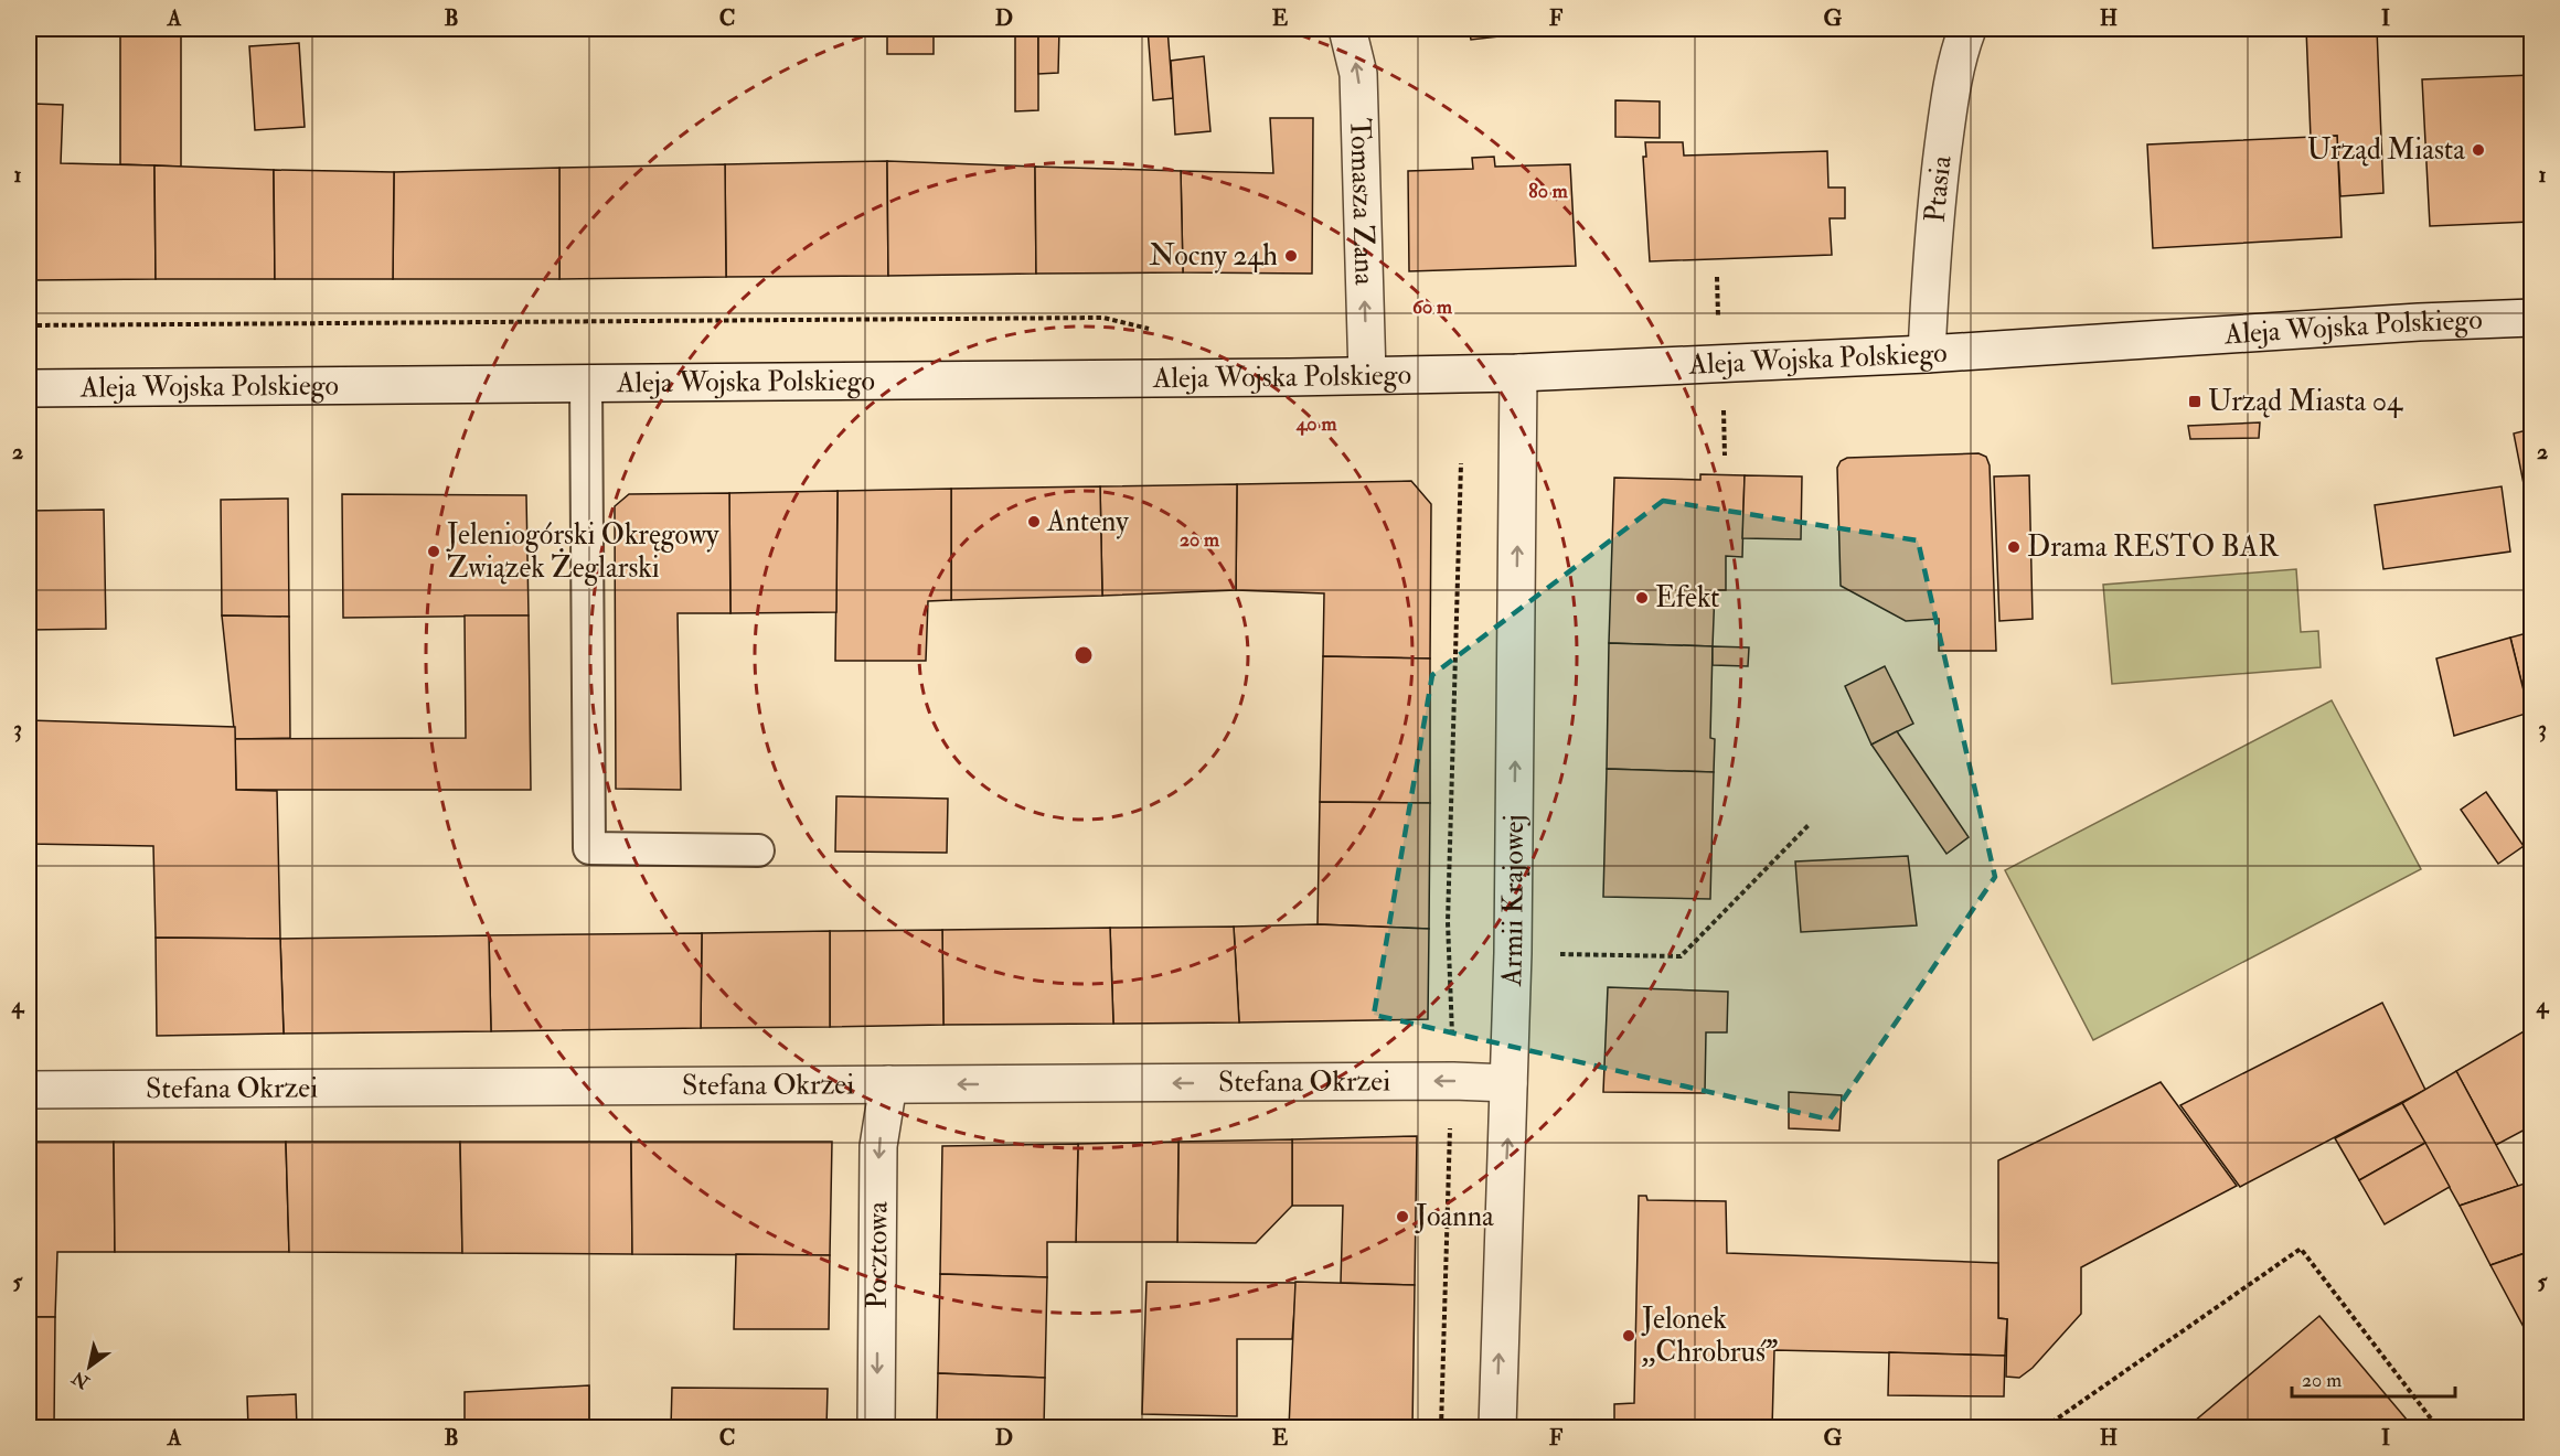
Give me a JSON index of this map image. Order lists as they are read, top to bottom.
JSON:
{
  "streets": {
    "street": [
      "Ptasia",
      "Tomasza Zana",
      "Aleja Wojska Polskiego",
      "Armii Krajowej",
      "Stefana Okrzei",
      "Pocztowa"
    ]
  },
  "crossings": [
    ["Ptasia", "Aleja Wojska Polskiego"],
    ["Tomasza Zana", "Aleja Wojska Polskiego"],
    ["Aleja Wojska Polskiego", "Armii Krajowej"],
    ["Armii Krajowej", "Stefana Okrzei"],
    ["Stefana Okrzei", "Pocztowa"]
  ],
  "one_way": [
    "Tomasza Zana",
    "Armii Krajowej",
    "Stefana Okrzei",
    "Pocztowa"
  ],
  "places": {
    "other": [
      "Urząd Miasta",
      "Nocny 24h",
      "Anteny",
      "Drama RESTO BAR",
      "Jeleniogórski Okręgowy Związek Żeglarski",
      "Efekt",
      "Joanna",
      "Jelonek ,,Chrobruś\""
    ],
    "transit": ["Urząd Miasta 04"]
  },
  "scale_bar": "20 m",
  "north": "bottom left",
  "grid": {
    "columns": [
      "A",
      "B",
      "C",
      "D",
      "E",
      "F",
      "G",
      "H",
      "I"
    ],
    "rows": [
      "1",
      "2",
      "3",
      "4",
      "5"
    ]
  },
  "rings": [
    "80 m",
    "60 m",
    "40 m",
    "20 m"
  ]
}
